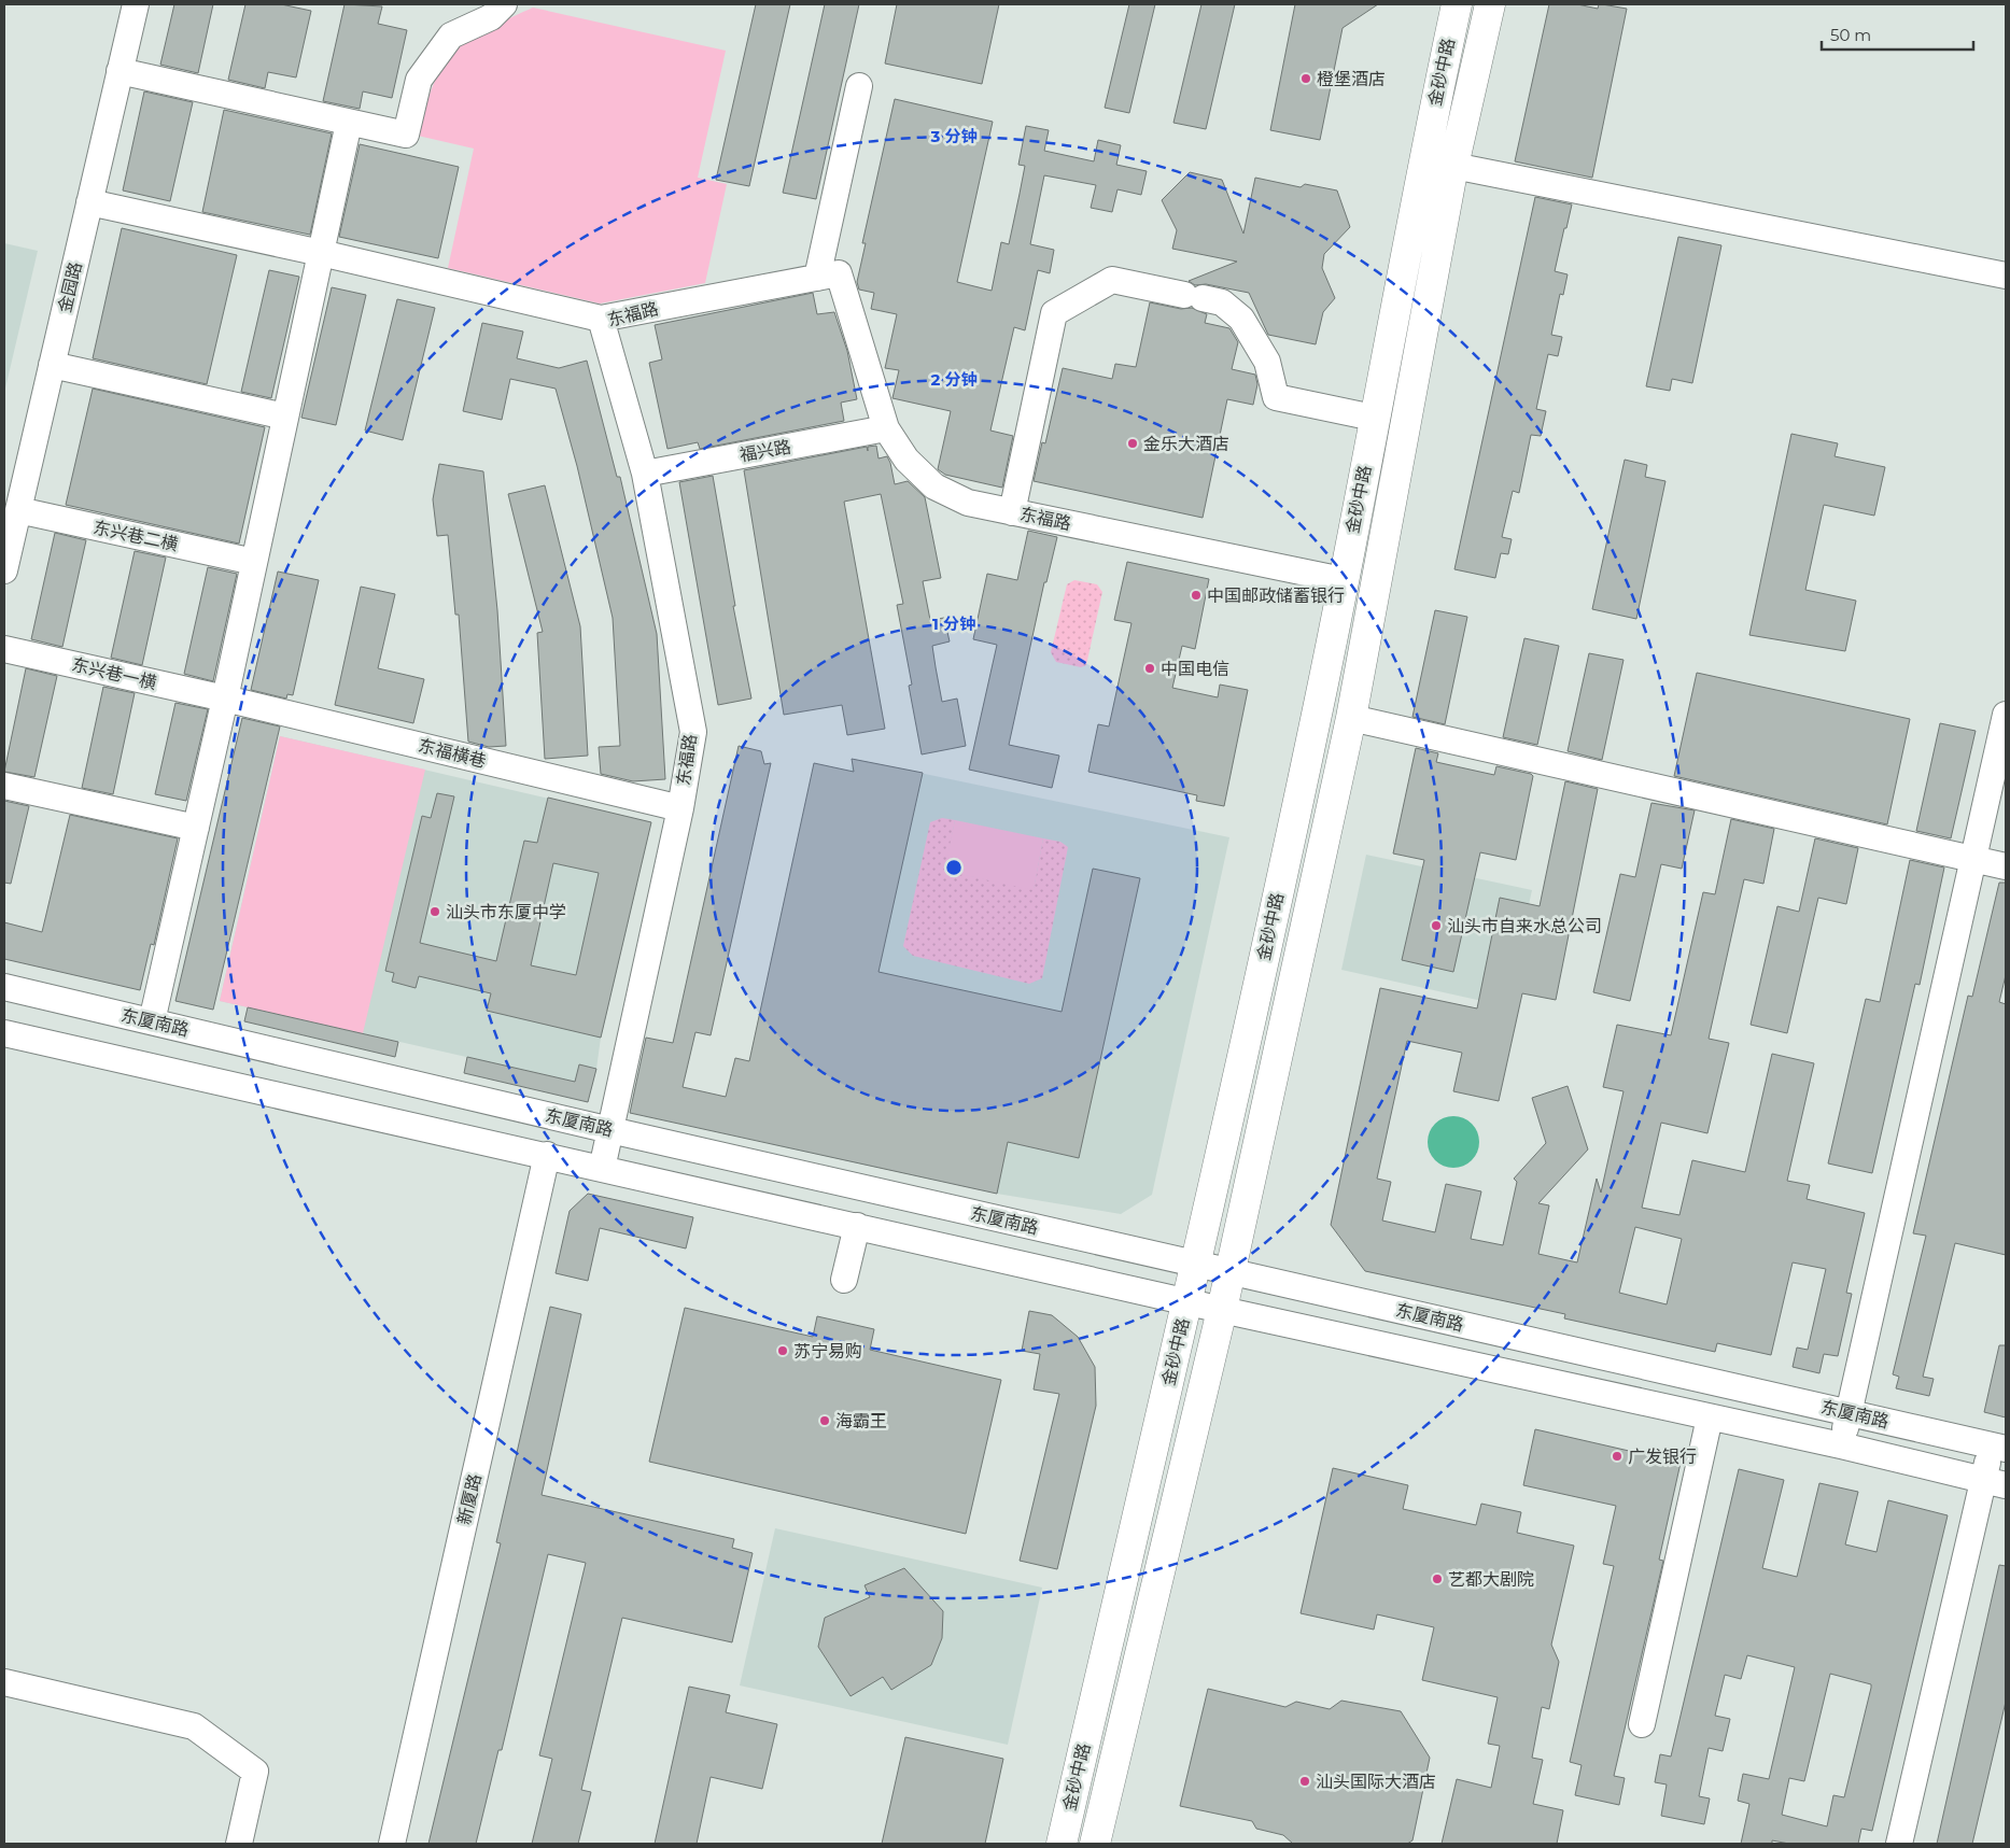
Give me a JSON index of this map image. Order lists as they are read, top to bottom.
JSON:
{
  "streets": {
    "main road": ["金砂中路"],
    "street": [
      "金园路",
      "东福路",
      "福兴路",
      "东兴巷二横",
      "东兴巷一横",
      "东福横巷",
      "东厦南路",
      "新厦路"
    ]
  },
  "crossings": [
    ["金砂中路", "东福路"],
    ["金砂中路", "东厦南路"],
    ["金园路", "东兴巷二横"],
    ["东福路", "福兴路"],
    ["东福路", "东福横巷"],
    ["东福路", "东厦南路"],
    ["东兴巷一横", "东福横巷"],
    ["东厦南路", "新厦路"]
  ],
  "places": [
    "橙堡酒店",
    "金乐大酒店",
    "中国邮政储蓄银行",
    "中国电信",
    "汕头市东厦中学",
    "汕头市自来水总公司",
    "苏宁易购",
    "海霸王",
    "广发银行",
    "艺都大剧院",
    "汕头国际大酒店"
  ],
  "scale_bar": "50 m",
  "rings": ["3 分钟", "2 分钟", "1 分钟"]
}
